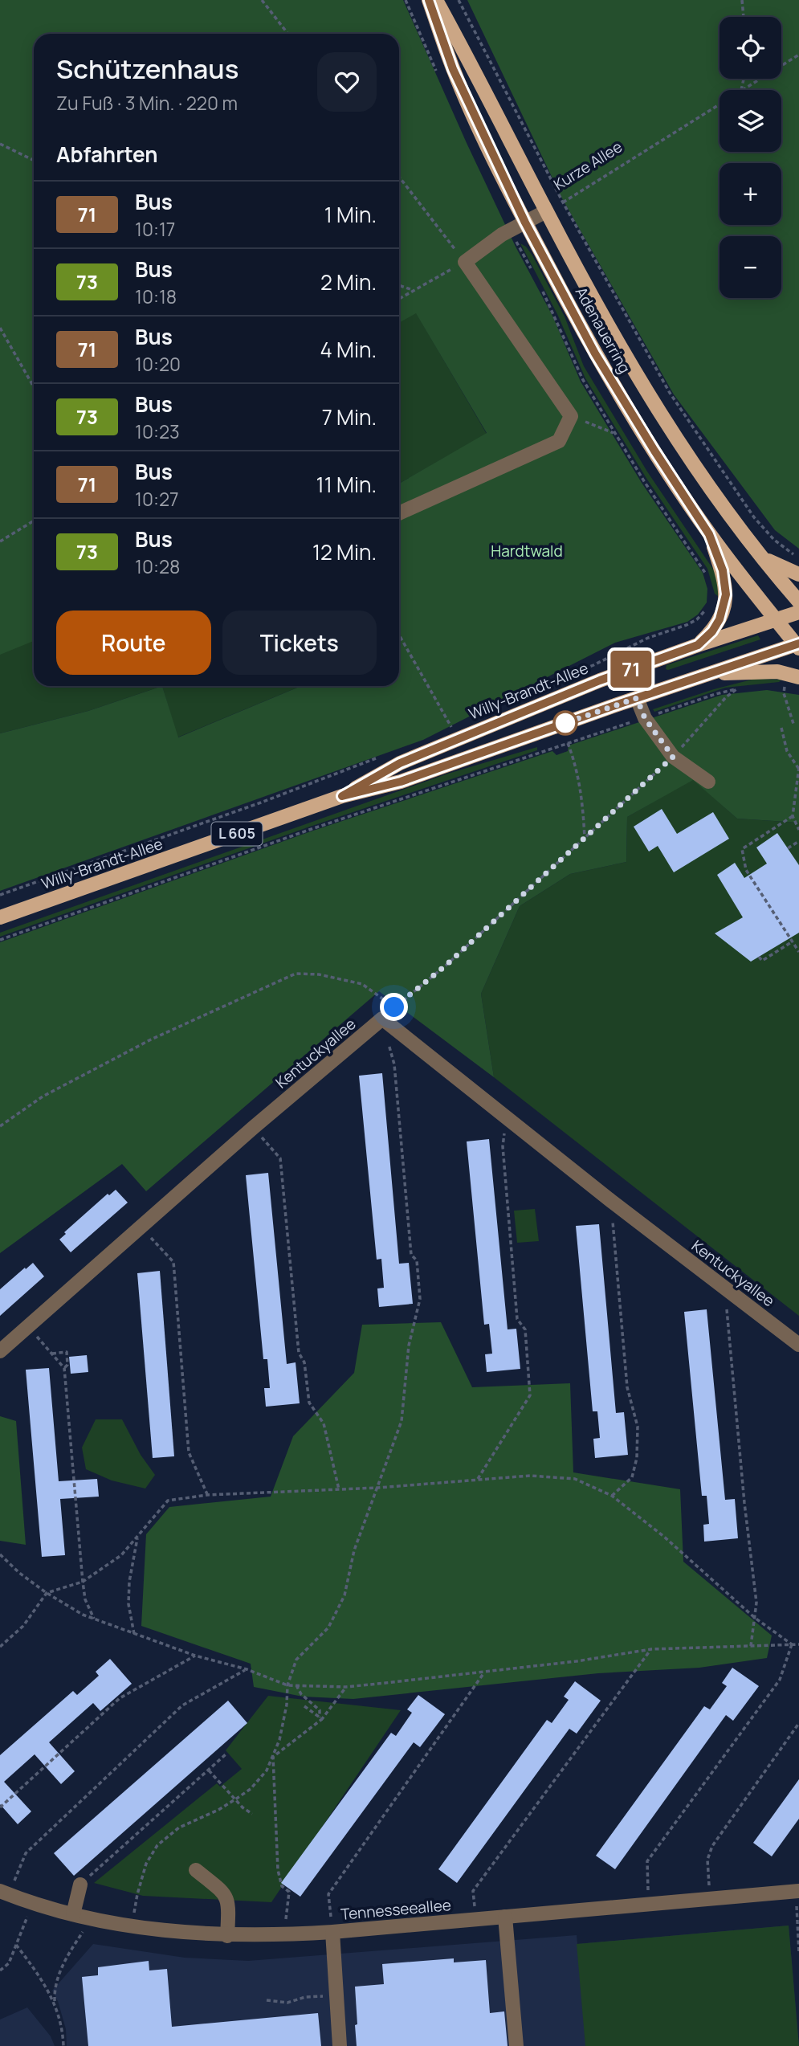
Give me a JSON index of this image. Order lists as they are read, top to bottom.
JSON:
{
  "streets": {
    "main road": ["Adenauerring", "Willy-Brandt-Allee", "L 605"],
    "street": ["Kurze Allee", "Kentuckyallee", "Tennesseeallee"]
  },
  "crossings": [
    ["Kurze Allee", "Adenauerring"],
    ["Adenauerring", "Willy-Brandt-Allee"]
  ],
  "parks": ["Hardtwald"],
  "lines": ["bus line 71"],
  "page": {
    "on_map": "71",
    "map_buttons": ["+", "−"],
    "heading": [
      ["Schützenhaus", "Zu Fuß · 3 Min. · 220 m"],
      "Abfahrten"
    ],
    "list": [
      {
        "mark": "71",
        "name": "Bus",
        "note": "10:17",
        "value": "1 Min."
      },
      {
        "mark": "73",
        "name": "Bus",
        "note": "10:18",
        "value": "2 Min."
      },
      {
        "mark": "71",
        "name": "Bus",
        "note": "10:20",
        "value": "4 Min."
      },
      {
        "mark": "73",
        "name": "Bus",
        "note": "10:23",
        "value": "7 Min."
      },
      {
        "mark": "71",
        "name": "Bus",
        "note": "10:27",
        "value": "11 Min."
      },
      {
        "mark": "73",
        "name": "Bus",
        "note": "10:28",
        "value": "12 Min."
      }
    ],
    "buttons": ["Route", "Tickets"]
  }
}
